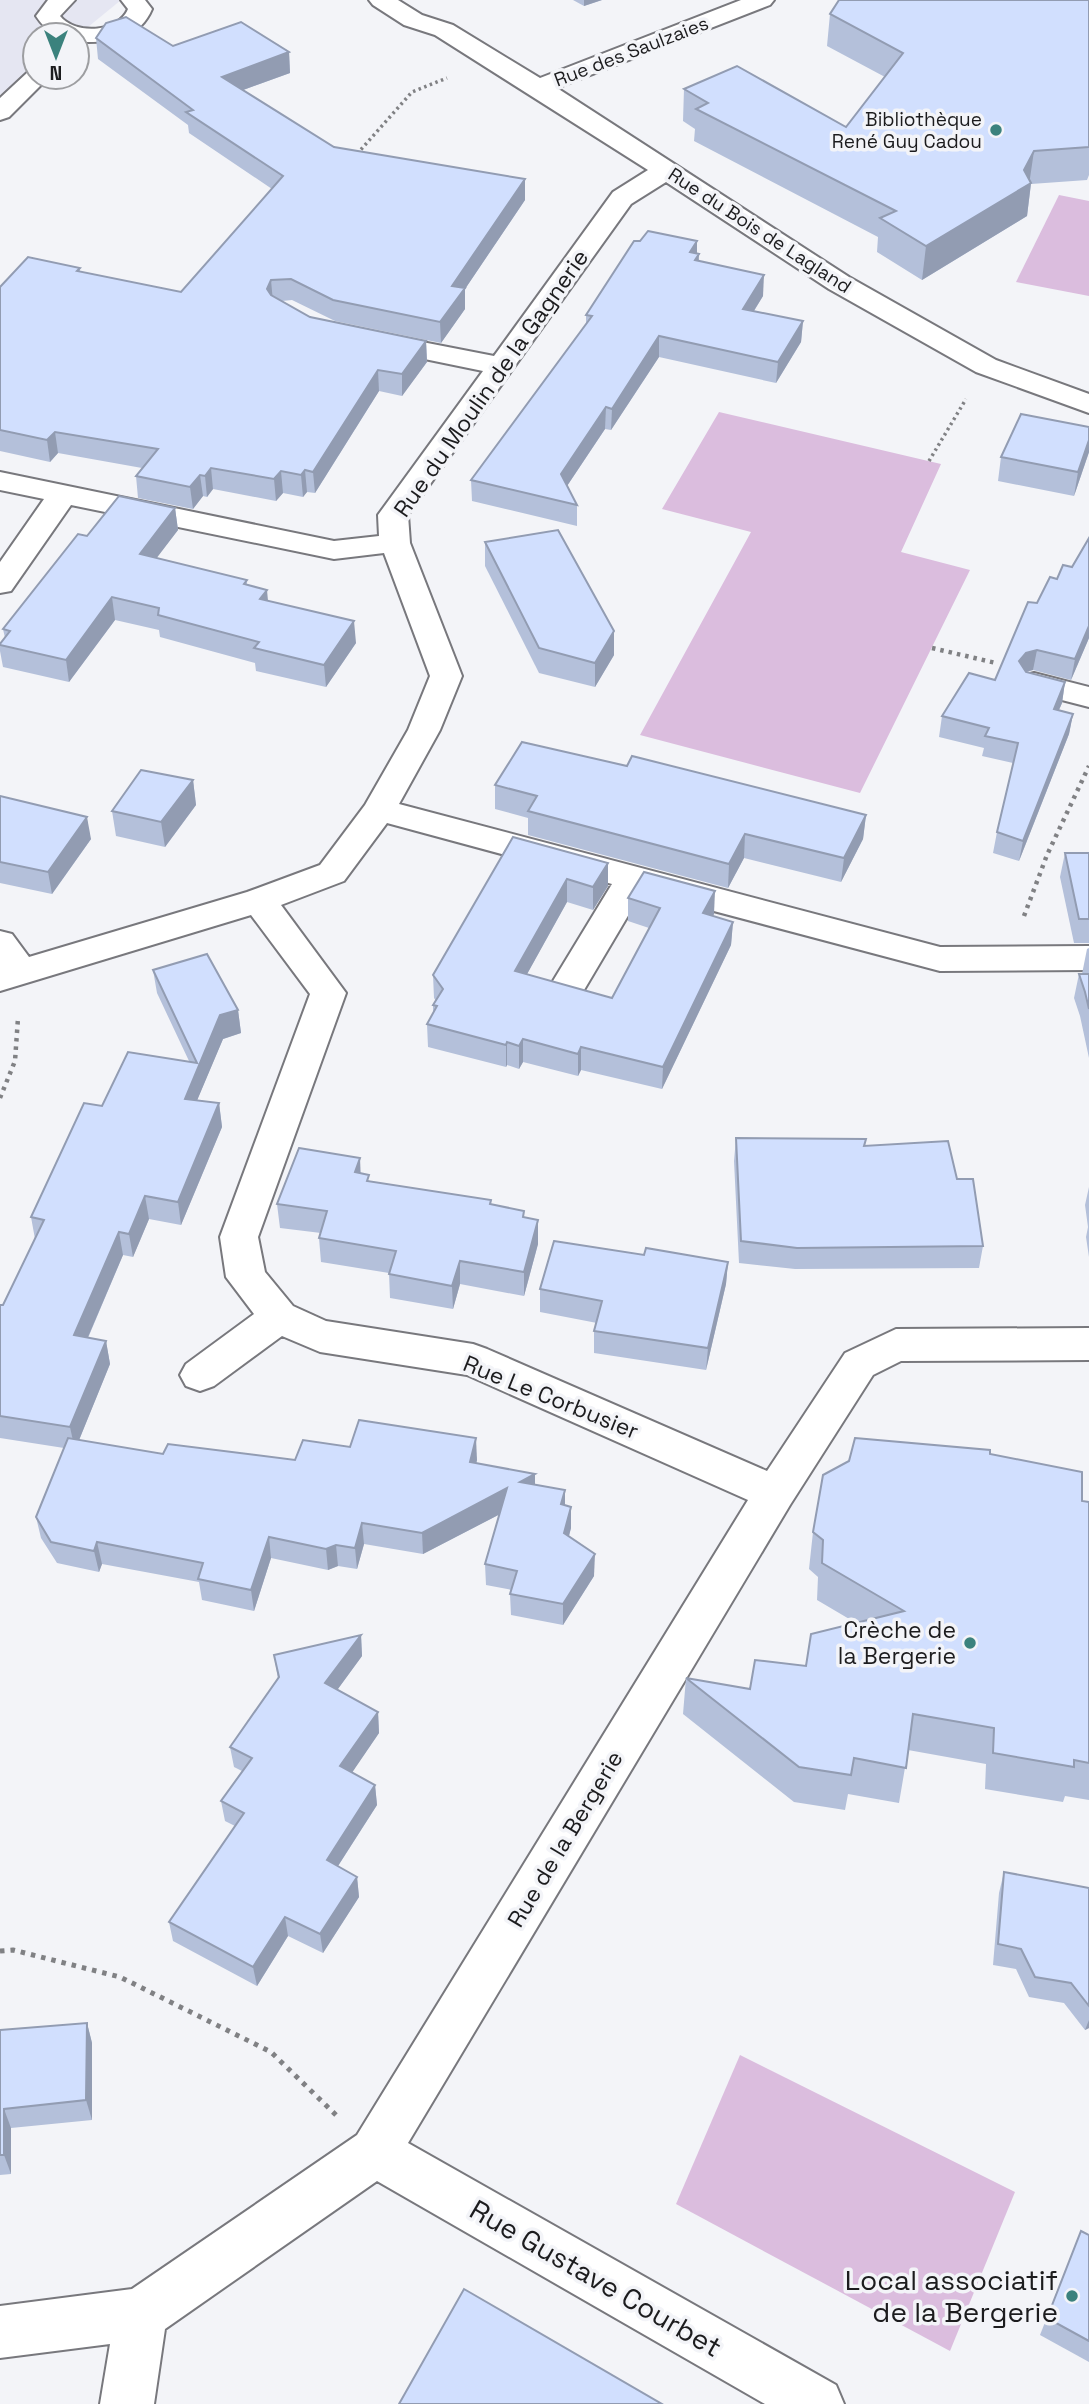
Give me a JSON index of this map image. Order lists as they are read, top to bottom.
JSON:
{
  "streets": {
    "street": [
      "Rue des Saulzaies",
      "Rue du Bois de Lagland",
      "Rue du Moulin de la Gagnerie",
      "Rue Le Corbusier",
      "Rue de la Bergerie",
      "Rue Gustave Courbet"
    ]
  },
  "crossings": [
    ["Rue des Saulzaies", "Rue du Bois de Lagland"],
    ["Rue du Bois de Lagland", "Rue du Moulin de la Gagnerie"],
    ["Rue du Moulin de la Gagnerie", "Rue Le Corbusier"],
    ["Rue Le Corbusier", "Rue de la Bergerie"],
    ["Rue de la Bergerie", "Rue Gustave Courbet"]
  ],
  "places": ["Bibliothèque René Guy Cadou", "Crèche de la Bergerie", "Local associatif de la Bergerie"],
  "north": "bottom"
}
